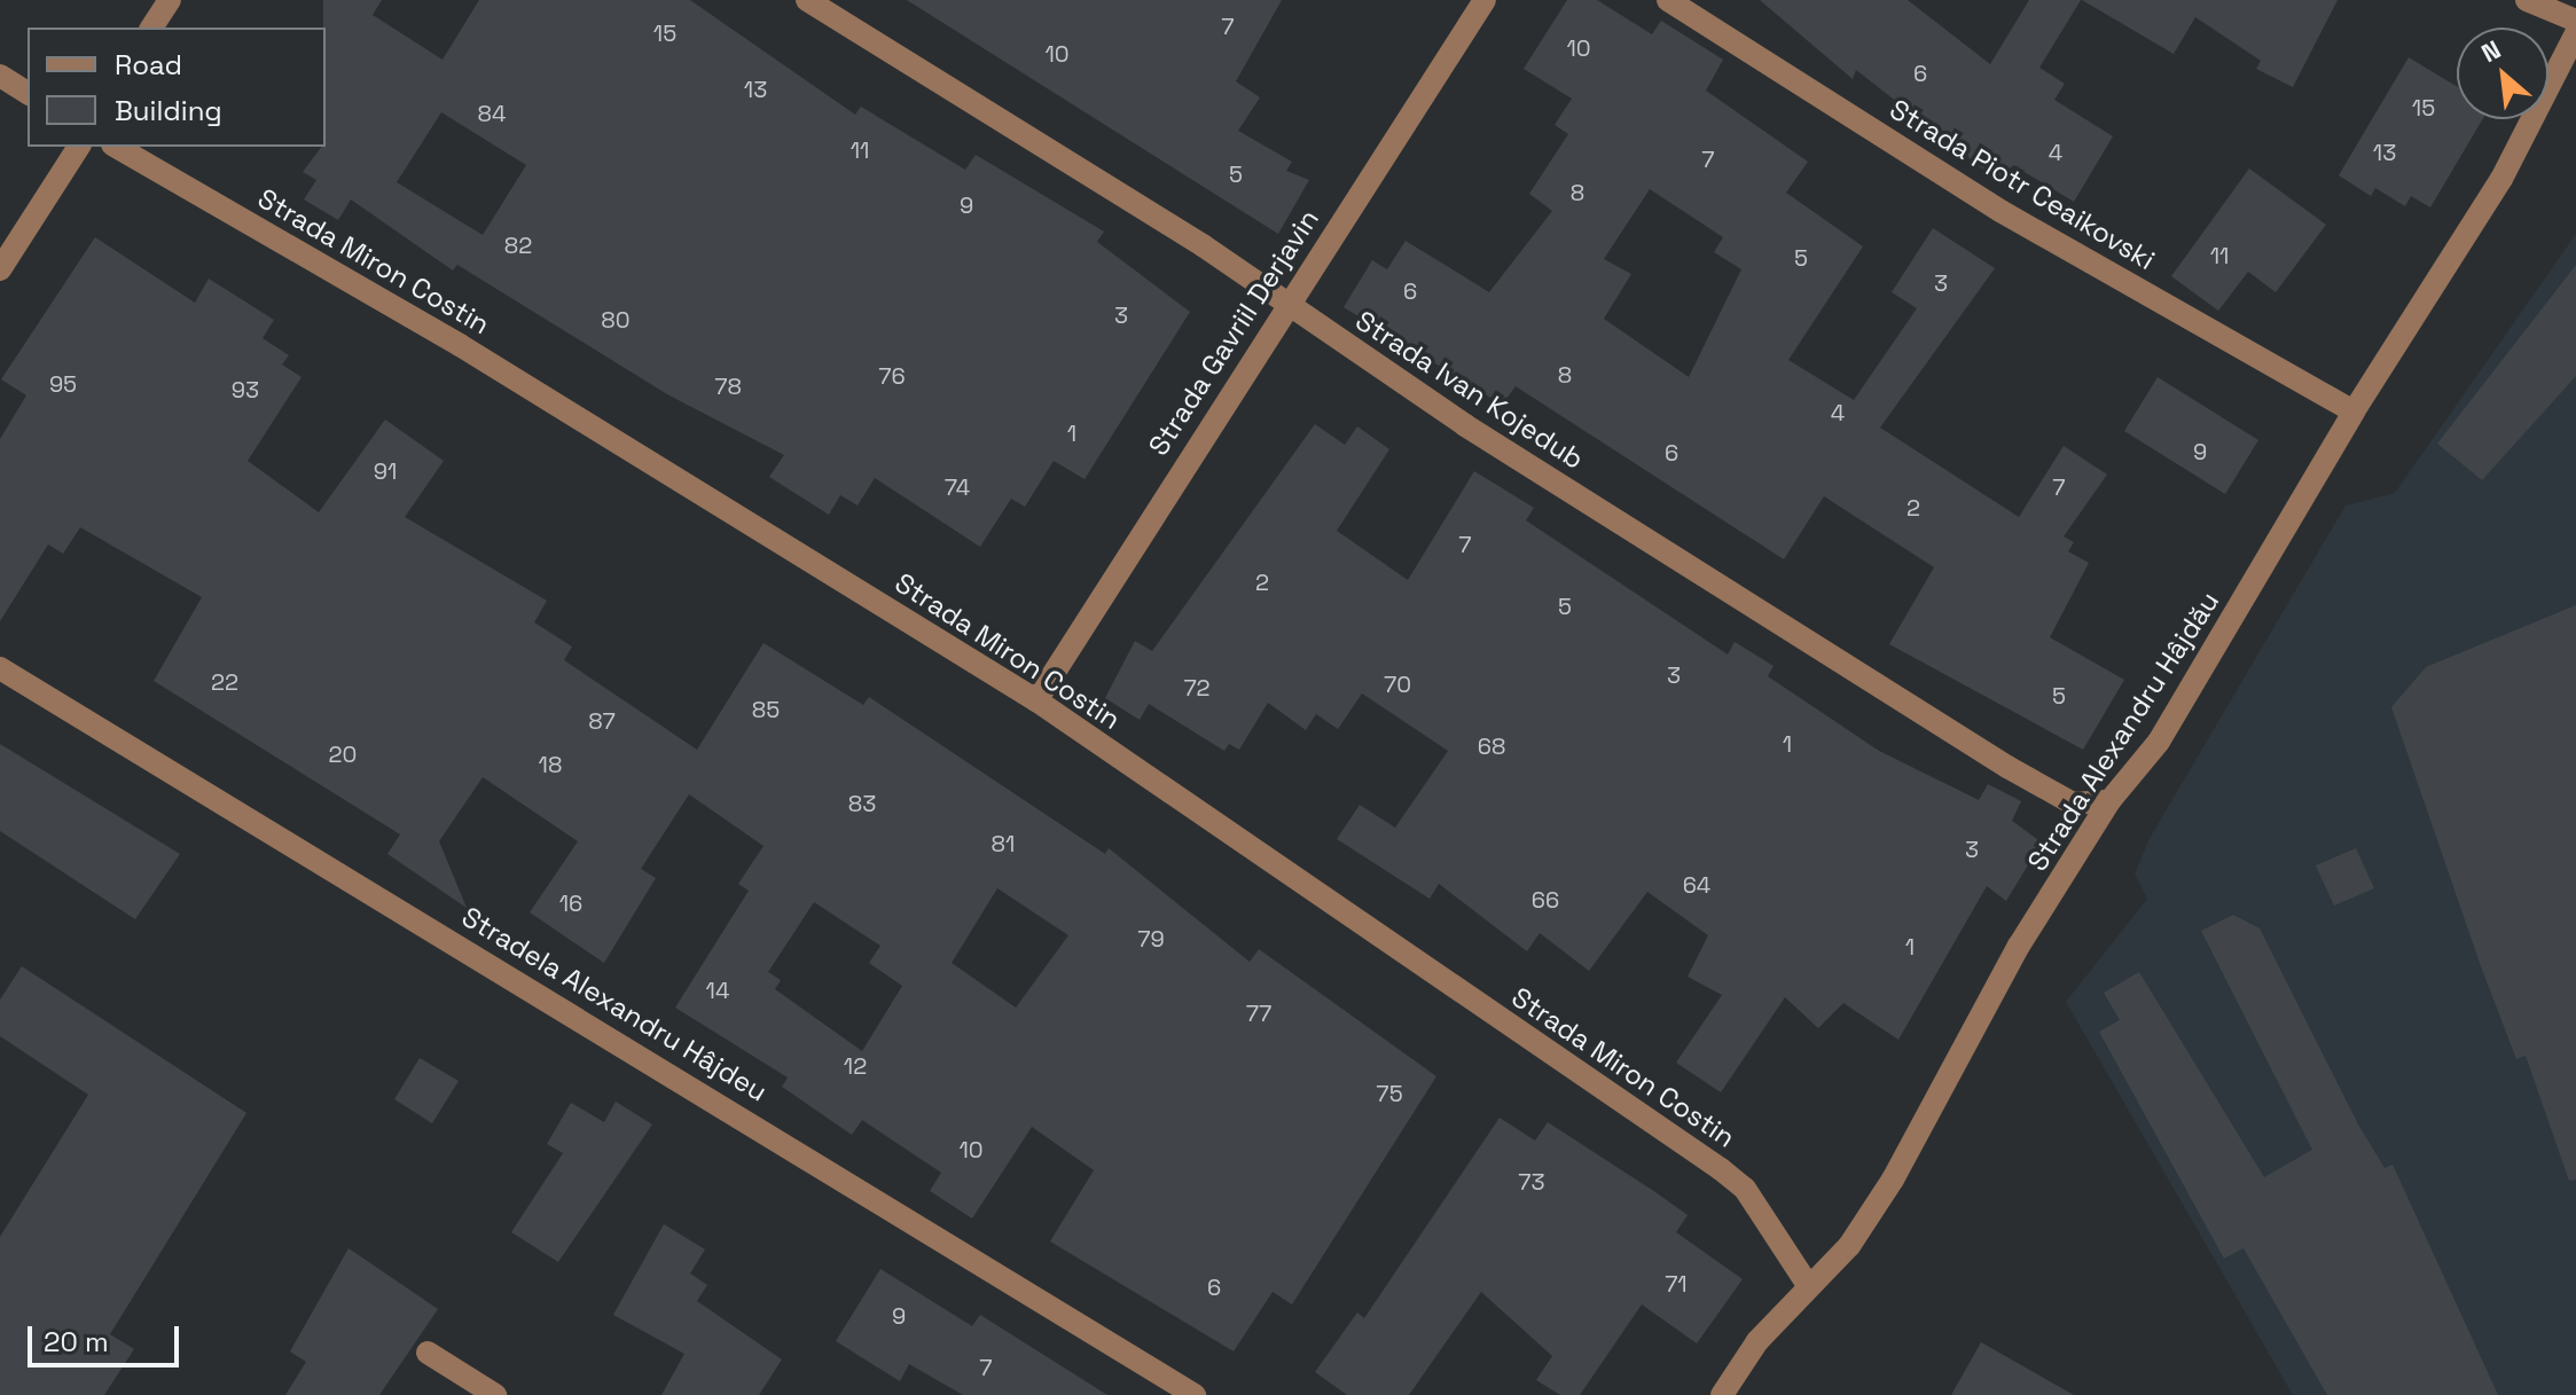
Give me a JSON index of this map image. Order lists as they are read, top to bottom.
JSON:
{
  "streets": {
    "street": [
      "Strada Piotr Ceaikovski",
      "Strada Miron Costin",
      "Strada Gavriil Derjavin",
      "Strada Ivan Kojedub",
      "Strada Alexandru Hâjdău",
      "Stradela Alexandru Hâjdeu"
    ]
  },
  "crossings": [
    ["Strada Piotr Ceaikovski", "Strada Alexandru Hâjdău"],
    ["Strada Miron Costin", "Strada Gavriil Derjavin"],
    ["Strada Miron Costin", "Strada Alexandru Hâjdău"],
    ["Strada Gavriil Derjavin", "Strada Ivan Kojedub"],
    ["Strada Ivan Kojedub", "Strada Alexandru Hâjdău"]
  ],
  "house_numbers": [
    "7",
    "15",
    "10",
    "10",
    "6",
    "13",
    "15",
    "84",
    "11",
    "4",
    "13",
    "7",
    "5",
    "8",
    "9",
    "82",
    "11",
    "5",
    "3",
    "6",
    "3",
    "80",
    "8",
    "76",
    "95",
    "78",
    "93",
    "4",
    "1",
    "9",
    "6",
    "91",
    "74",
    "7",
    "2",
    "7",
    "2",
    "5",
    "3",
    "22",
    "70",
    "72",
    "5",
    "85",
    "87",
    "1",
    "68",
    "20",
    "18",
    "83",
    "81",
    "3",
    "64",
    "66",
    "16",
    "79",
    "1",
    "14",
    "77",
    "12",
    "75",
    "10",
    "73",
    "71",
    "6",
    "9",
    "7"
  ],
  "legend": ["Road", "Building"],
  "scale_bar": "20 m",
  "north": "top left"
}
